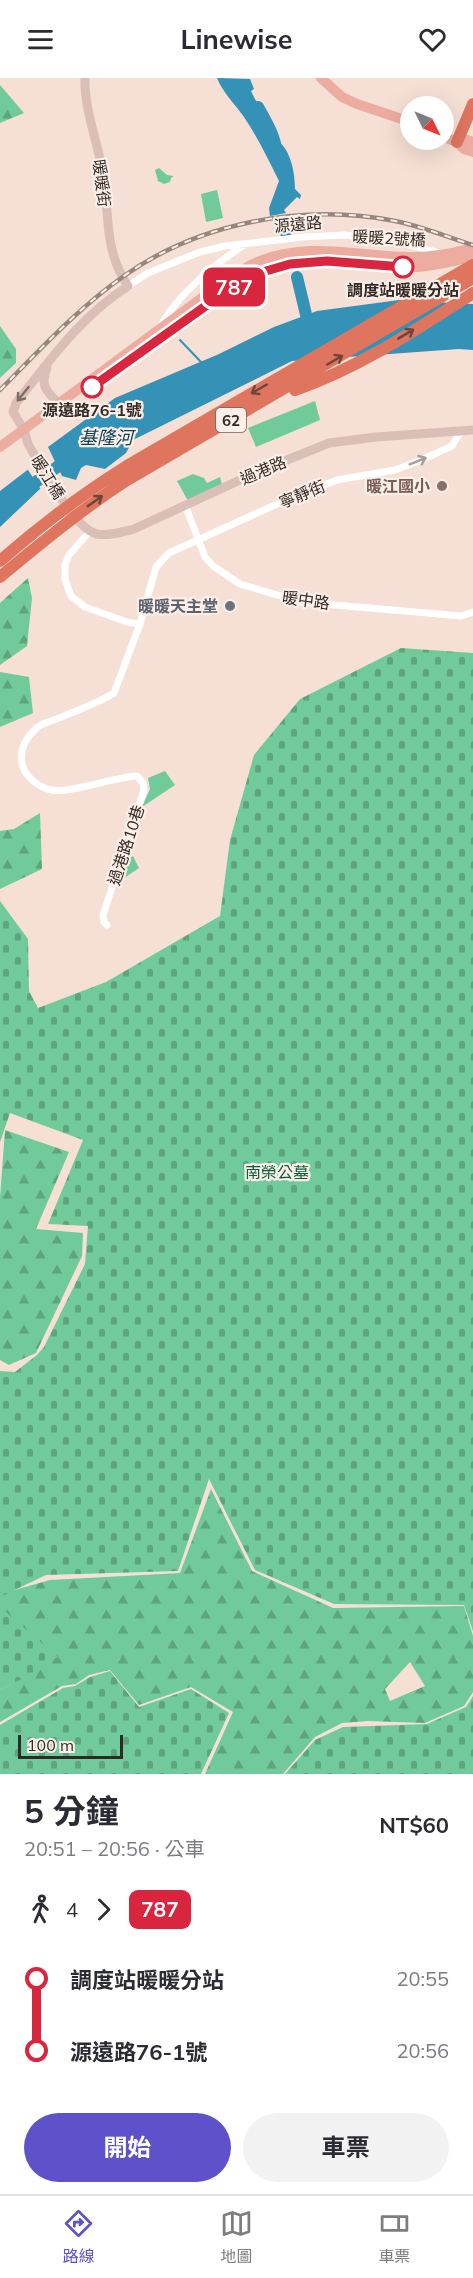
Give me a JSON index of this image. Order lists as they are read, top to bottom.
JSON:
{
  "streets": {
    "highway": ["62"],
    "main road": ["暖暖2號橋"],
    "street": [
      "暖暖街",
      "源遠路",
      "過港路",
      "暖江橋",
      "寧靜街",
      "暖中路",
      "過港路10巷"
    ]
  },
  "crossings": [
    ["源遠路", "62"],
    ["過港路", "寧靜街"],
    ["過港路", "暖中路"],
    ["寧靜街", "暖中路"],
    ["寧靜街", "過港路10巷"]
  ],
  "one_way": ["寧靜街"],
  "water": ["基隆河"],
  "parks": ["南榮公墓"],
  "places": [
    "調度站暖暖分站",
    "源遠路76-1號",
    "暖江國小",
    "暖暖天主堂"
  ],
  "lines": ["bus line 787"],
  "scale_bar": "100 m",
  "north": "bottom right",
  "page": {
    "header": "Linewise",
    "on_map": "787",
    "scale": "100 m",
    "heading": ["5 分鐘", "20:51 – 20:56 · 公車", "NT$60"],
    "legs": ["4", "787"],
    "list": [
      {
        "name": "調度站暖暖分站",
        "value": "20:55"
      },
      {
        "name": "源遠路76-1號",
        "value": "20:56"
      }
    ],
    "buttons": ["開始", "車票"],
    "tabs": ["路線", "地圖", "車票"]
  }
}
